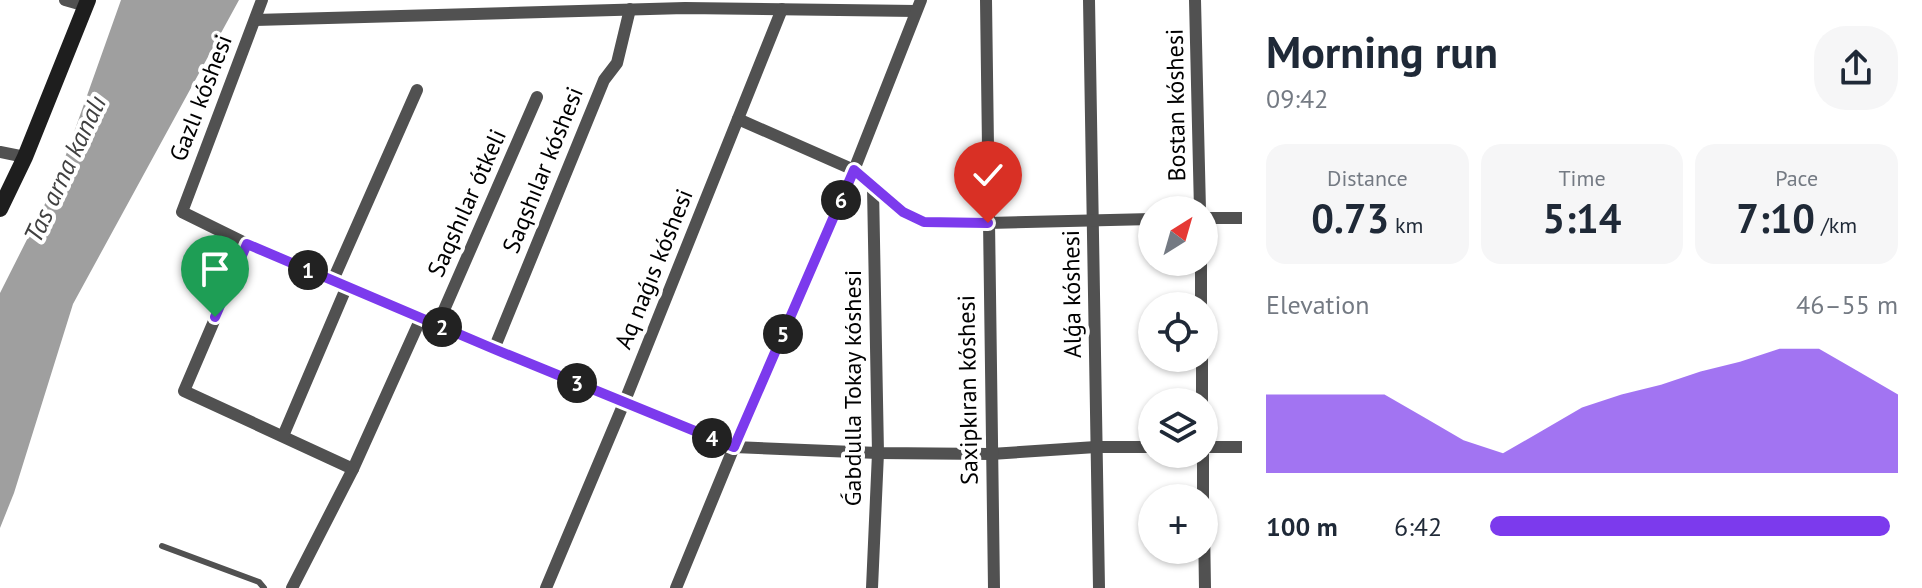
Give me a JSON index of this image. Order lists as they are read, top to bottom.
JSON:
{
  "streets": {
    "street": [
      "Gazlı kóshesi",
      "Bostan kóshesi",
      "Saqshılar kóshesi",
      "Saqshılar ótkeli",
      "Aq naǵıs kóshesi",
      "Alǵa kóshesi",
      "Ǵabdulla Tokay kóshesi",
      "Saxipkıran kóshesi"
    ]
  },
  "water": ["Tas arna kanalı"],
  "north": "top right",
  "page": {
    "heading": ["Morning run", "09:42"],
    "stats": [
      ["Distance", "0.73 km"],
      ["Time", "5:14"],
      ["Pace", "7:10 /km"]
    ],
    "pins": [
      "6",
      "1",
      "2",
      "5",
      "3",
      "4"
    ],
    "map_buttons": "+",
    "chart": ["Elevation", "46–55 m"],
    "list": [
      {
        "name": "100 m",
        "note": "6:42"
      }
    ]
  }
}
